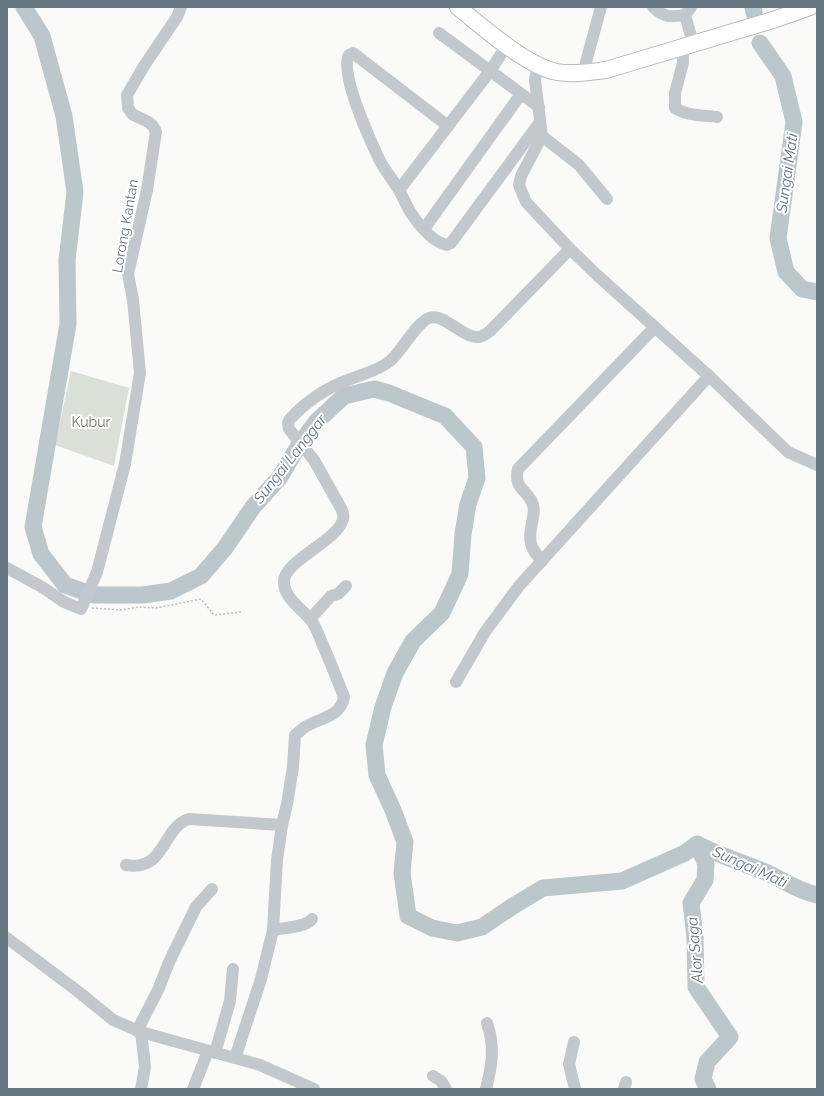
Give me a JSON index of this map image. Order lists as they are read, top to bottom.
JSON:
{
  "streets": {
    "street": ["Lorong Kantan"]
  },
  "water": ["Sungai Mati", "Sungai Langgar", "Alor Saga"],
  "parks": ["Kubur"]
}
